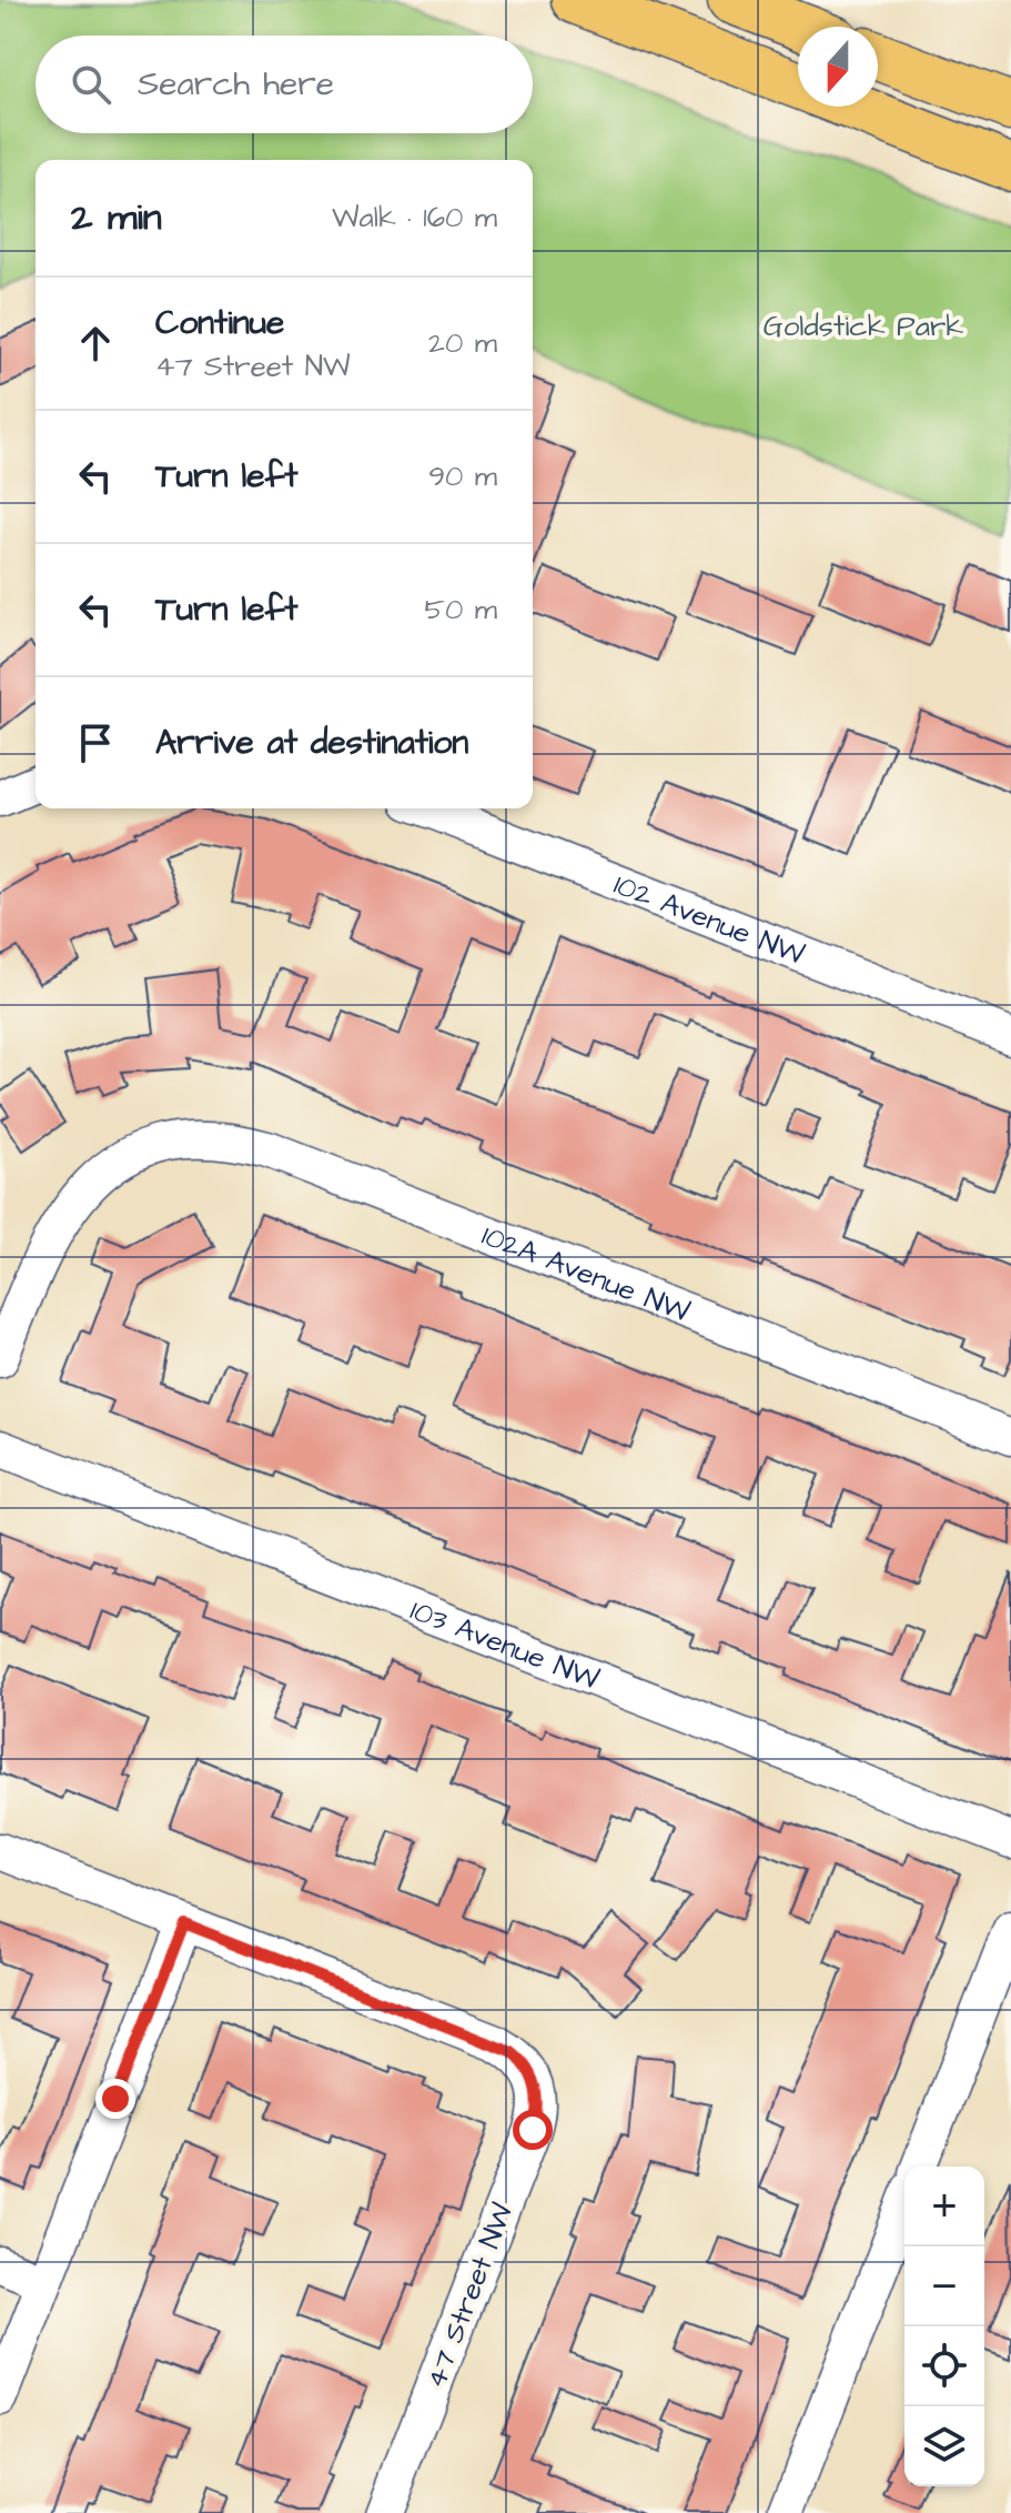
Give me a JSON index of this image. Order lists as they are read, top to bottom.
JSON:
{
  "streets": {
    "street": [
      "102 Avenue NW",
      "102A Avenue NW",
      "103 Avenue NW",
      "47 Street NW"
    ]
  },
  "parks": ["Goldstick Park"],
  "north": "bottom",
  "page": {
    "search": "Search here",
    "heading": ["2 min", "Walk · 160 m"],
    "list": [
      ["Continue", "47 Street NW", "20 m"],
      ["Turn left", "90 m"],
      ["Turn left", "50 m"],
      "Arrive at destination"
    ],
    "map_buttons": ["+", "−"]
  }
}
